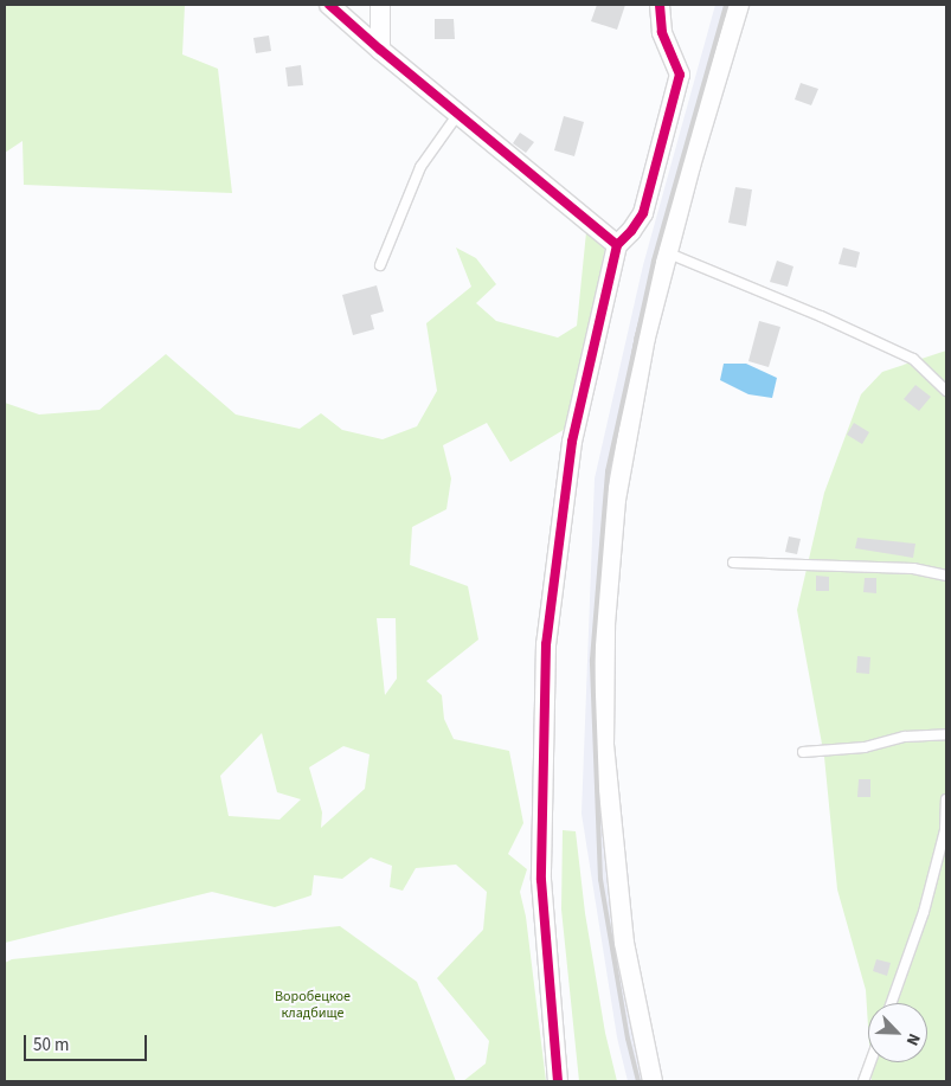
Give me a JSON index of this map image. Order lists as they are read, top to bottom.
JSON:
{
  "parks": ["Воробецкое кладбище"],
  "scale_bar": "50 m",
  "north": "bottom right"
}
